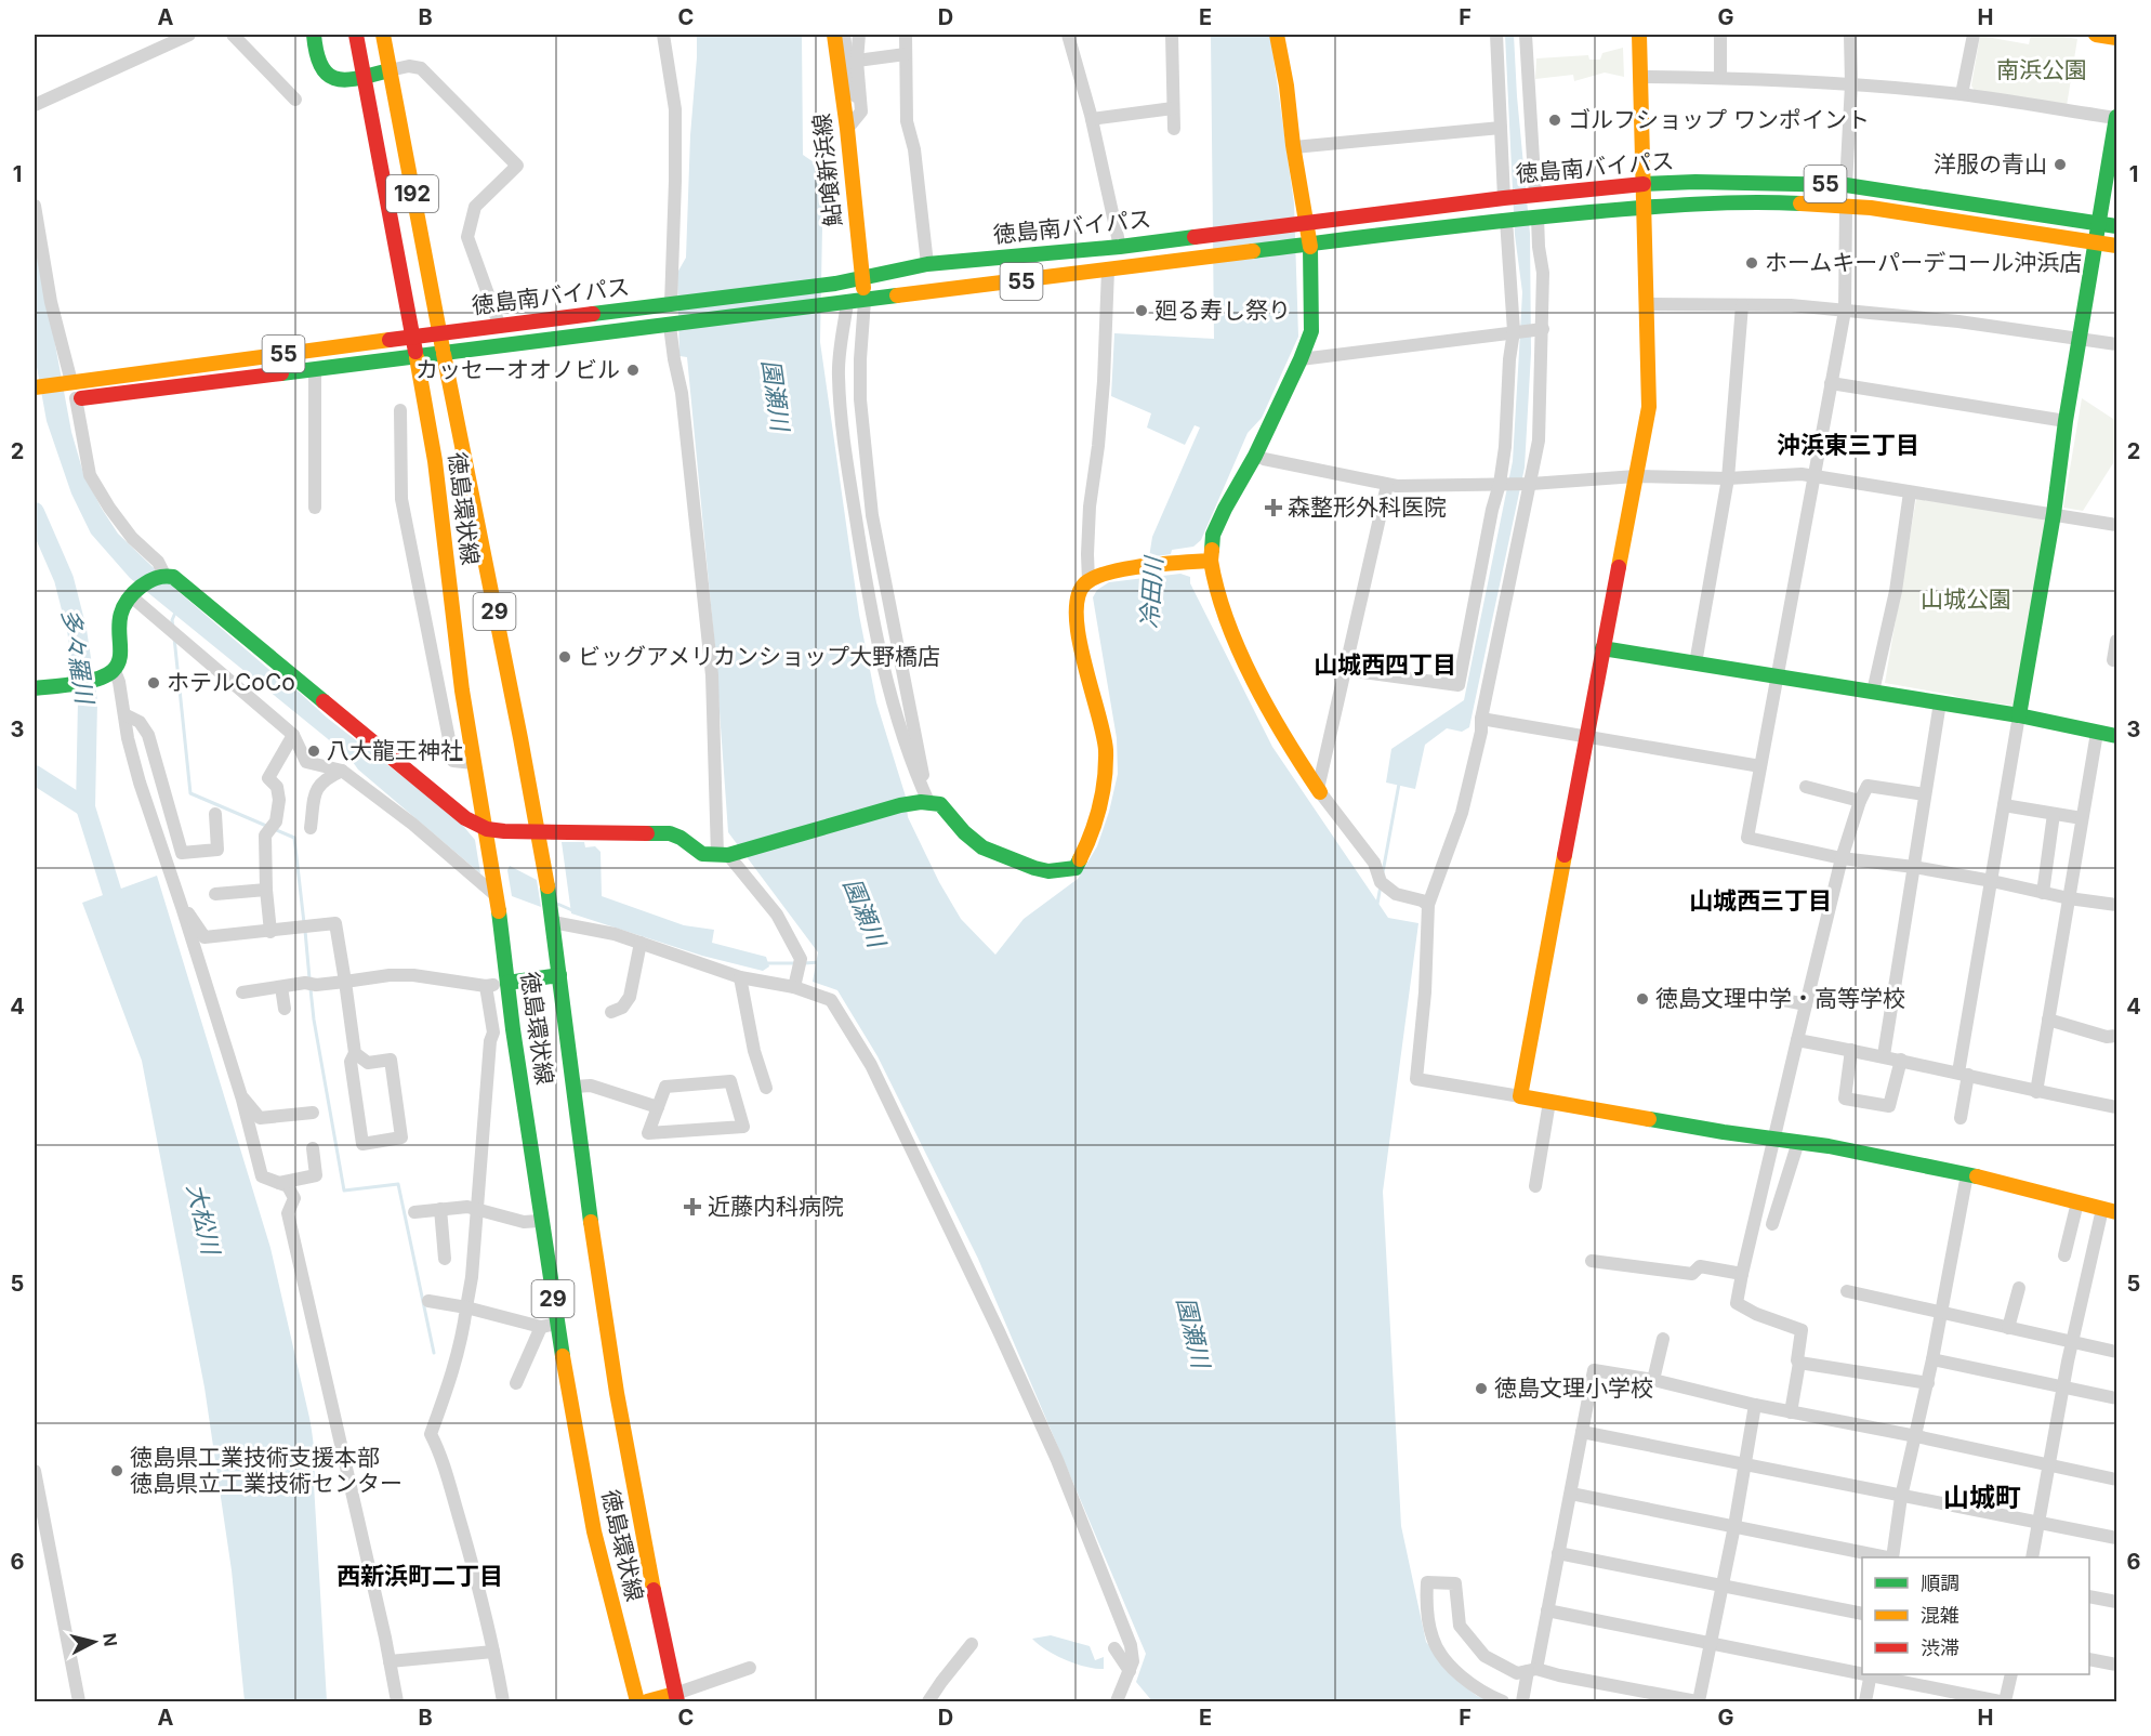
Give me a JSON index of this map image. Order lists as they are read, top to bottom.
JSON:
{
  "streets": {
    "main road": [
      "徳島南バイパス",
      "鮎喰新浜線",
      "55",
      "192",
      "徳島環状線",
      "29"
    ]
  },
  "crossings": [
    ["徳島南バイパス", "鮎喰新浜線"],
    ["徳島南バイパス", "192"],
    ["徳島南バイパス", "徳島環状線"],
    ["192", "徳島環状線"]
  ],
  "districts": [
    "沖浜東三丁目",
    "山城西四丁目",
    "山城西三丁目",
    "山城町",
    "西新浜町二丁目"
  ],
  "water": [
    "園瀬川",
    "冷田川",
    "多々羅川",
    "大松川"
  ],
  "parks": ["南浜公園", "山城公園"],
  "places": {
    "other": [
      "ゴルフショップ ワンポイント",
      "洋服の青山",
      "ホームキーパーデコール沖浜店",
      "廻る寿し祭り",
      "カッセーオオノビル",
      "ビッグアメリカンショップ大野橋店",
      "ホテルCoCo",
      "八大龍王神社",
      "徳島文理中学・高等学校",
      "徳島文理小学校",
      "徳島県工業技術支援本部 徳島県立工業技術センター"
    ],
    "health": ["森整形外科医院", "近藤内科病院"]
  },
  "legend": ["順調", "混雑", "渋滞"],
  "north": "right",
  "grid": {
    "columns": [
      "A",
      "B",
      "C",
      "D",
      "E",
      "F",
      "G",
      "H"
    ],
    "rows": [
      "1",
      "2",
      "3",
      "4",
      "5",
      "6"
    ]
  }
}
